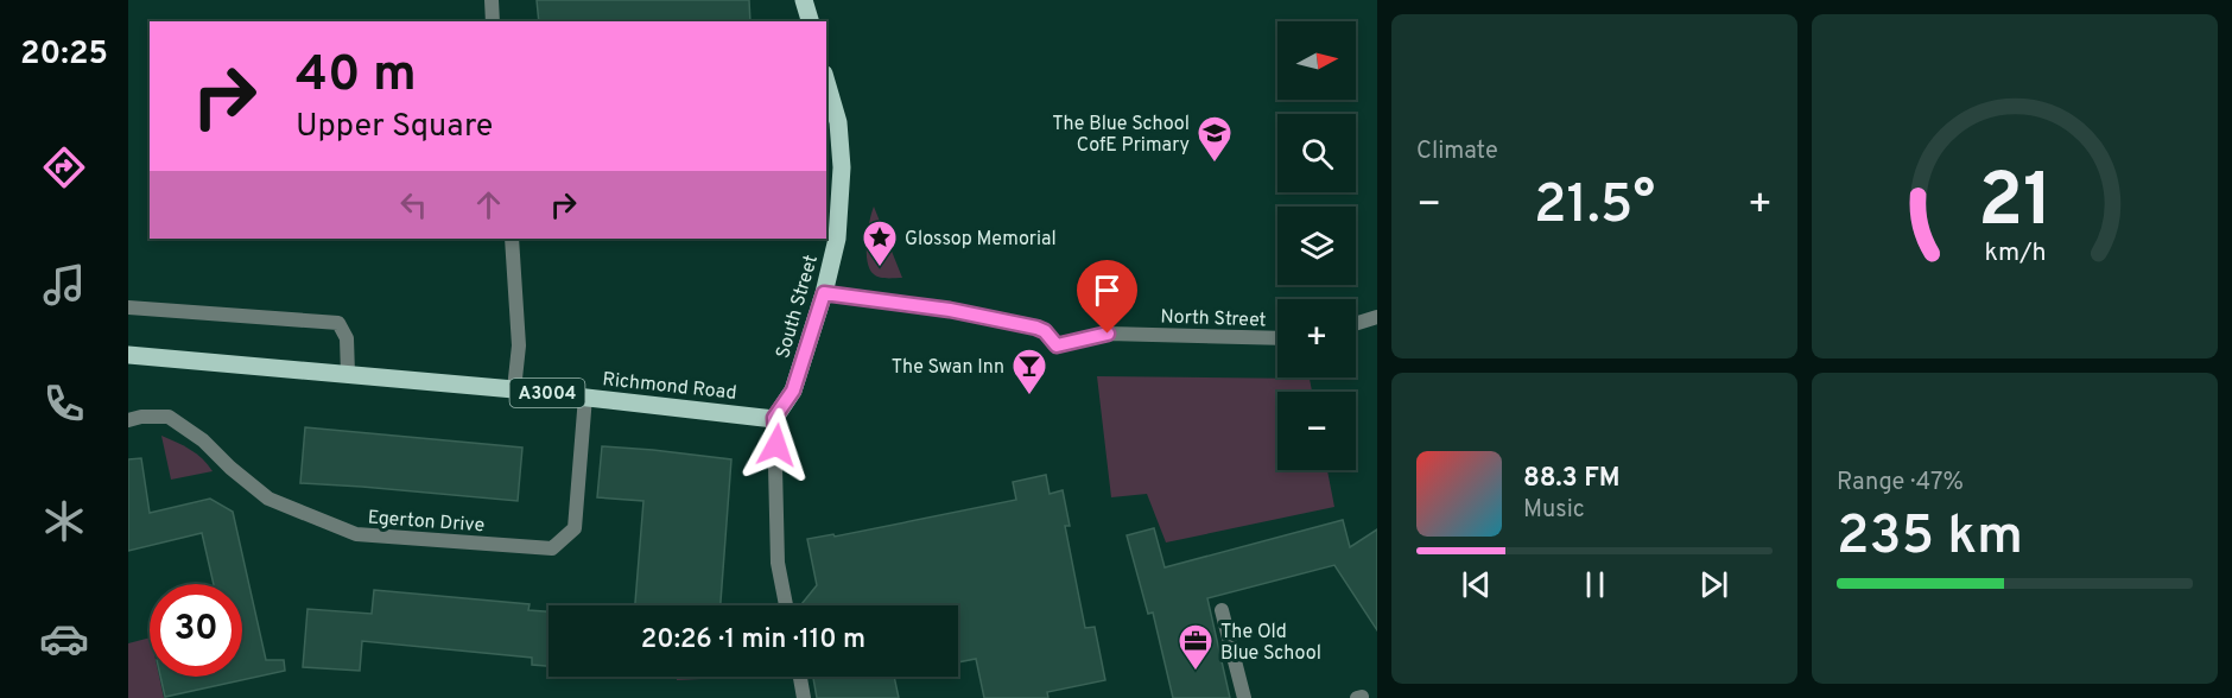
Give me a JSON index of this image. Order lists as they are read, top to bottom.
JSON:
{
  "streets": {
    "main road": ["South Street", "Richmond Road", "A3004"],
    "street": ["North Street", "Egerton Drive"]
  },
  "crossings": [
    ["South Street", "North Street"],
    ["South Street", "Richmond Road"],
    ["Richmond Road", "Egerton Drive"]
  ],
  "places": {
    "school or university": ["The Blue School CofE Primary"],
    "place": ["Glossop Memorial"],
    "bar": ["The Swan Inn"],
    "office": ["The Old Blue School"]
  },
  "north": "right",
  "page": {
    "tabs": "20:25",
    "tile": [
      "Climate",
      ["Range · 47%", "235 km"]
    ],
    "map_buttons": ["+", "−"],
    "turn": ["40 m", "Upper Square"],
    "heat": ["−", "21.5°", "+"],
    "song": ["88.3 FM", "Music"],
    "limit": "30",
    "trip": "20:26 · 1 min · 110 m",
    "gauge": ["21", "km/h"]
  }
}
